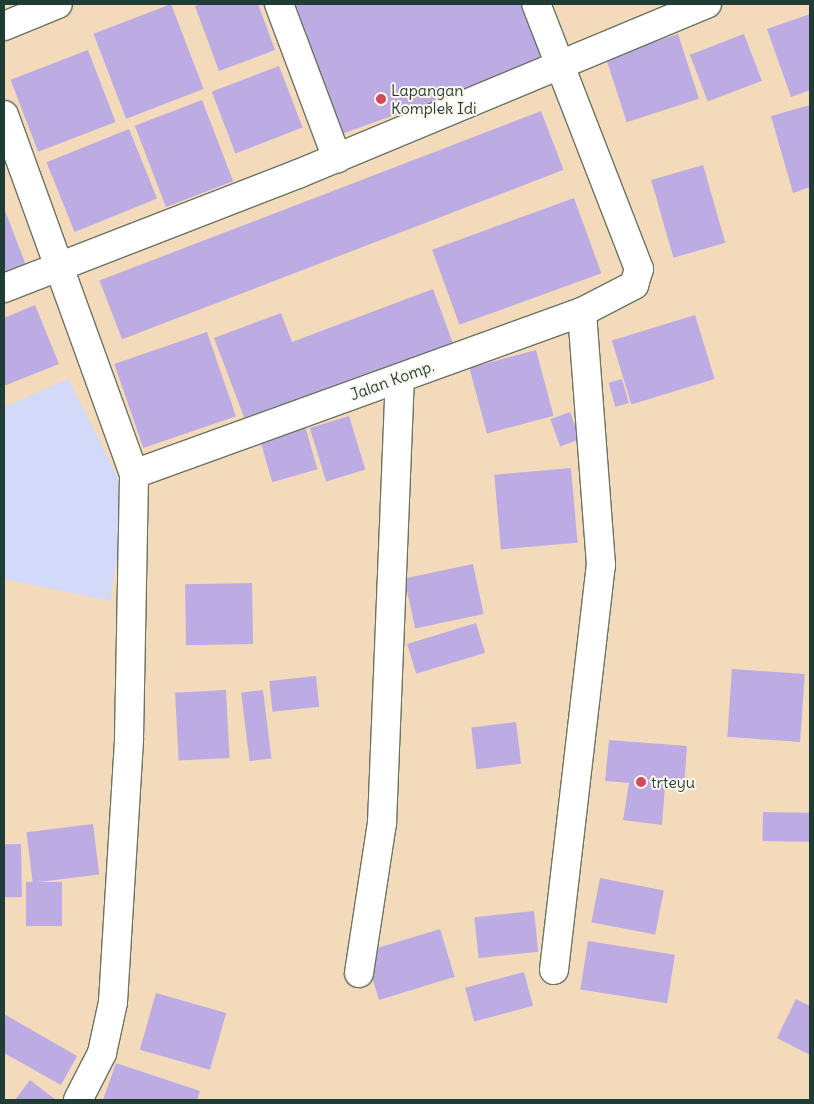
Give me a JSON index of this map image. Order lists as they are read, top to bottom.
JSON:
{
  "streets": {
    "street": ["Jalan Komp."]
  },
  "places": ["Lapangan Komplek Idi", "trteyu"]
}
